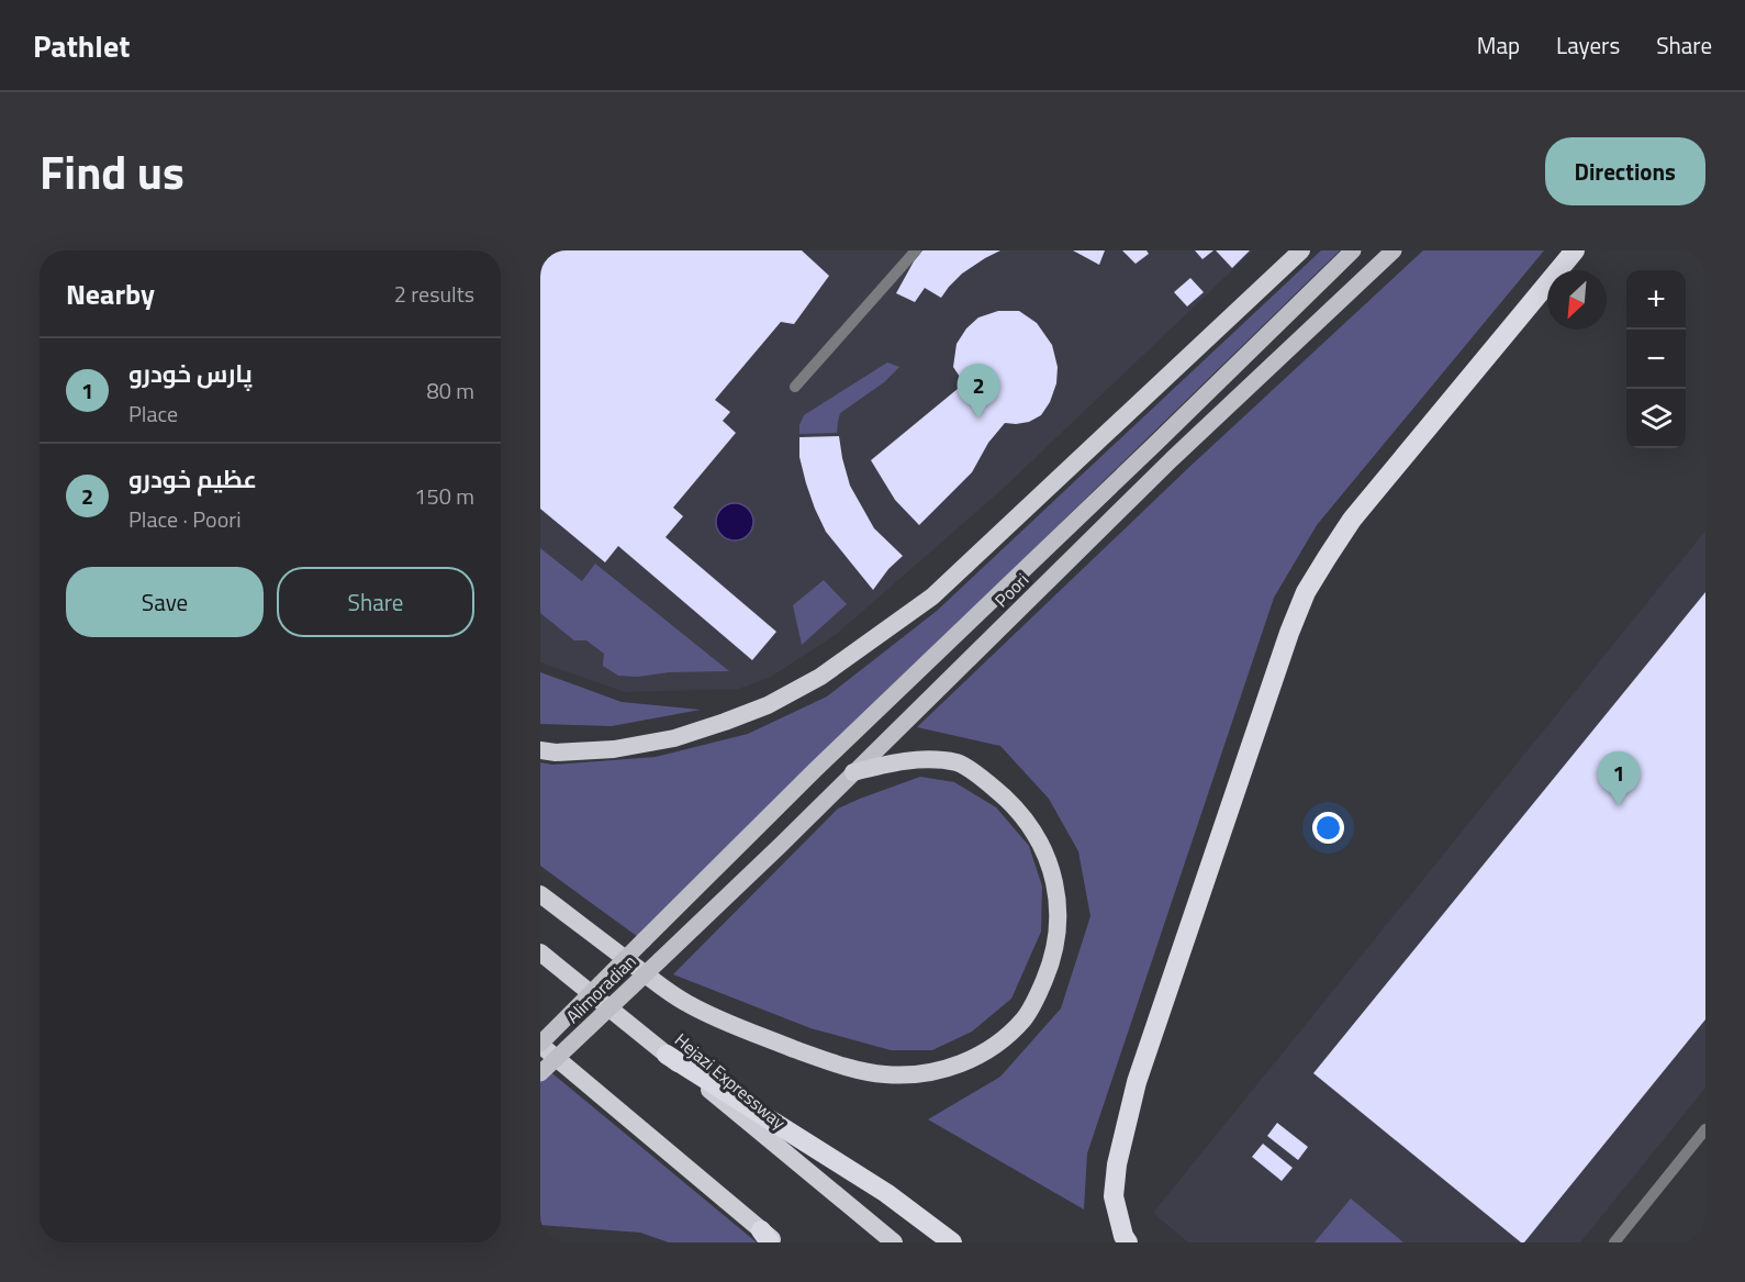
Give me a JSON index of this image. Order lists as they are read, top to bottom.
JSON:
{
  "streets": {
    "highway": ["Hejazi Expressway"],
    "main road": ["Poori", "Alimoradian"]
  },
  "crossings": [
    ["Poori", "Alimoradian"]
  ],
  "north": "bottom left",
  "page": {
    "header": "Pathlet",
    "nav": ["Map", "Layers", "Share"],
    "title": "Find us",
    "buttons": [
      "Directions",
      ["Save", "Share"]
    ],
    "heading": ["Nearby", "2 results"],
    "map_buttons": ["+", "−"],
    "list": [
      {
        "mark": "1",
        "name": "پارس خودرو",
        "note": "Place",
        "value": "80 m"
      },
      {
        "mark": "2",
        "name": "عظیم خودرو",
        "note": "Place · Poori",
        "value": "150 m"
      }
    ],
    "pins": ["2", "1"]
  }
}
